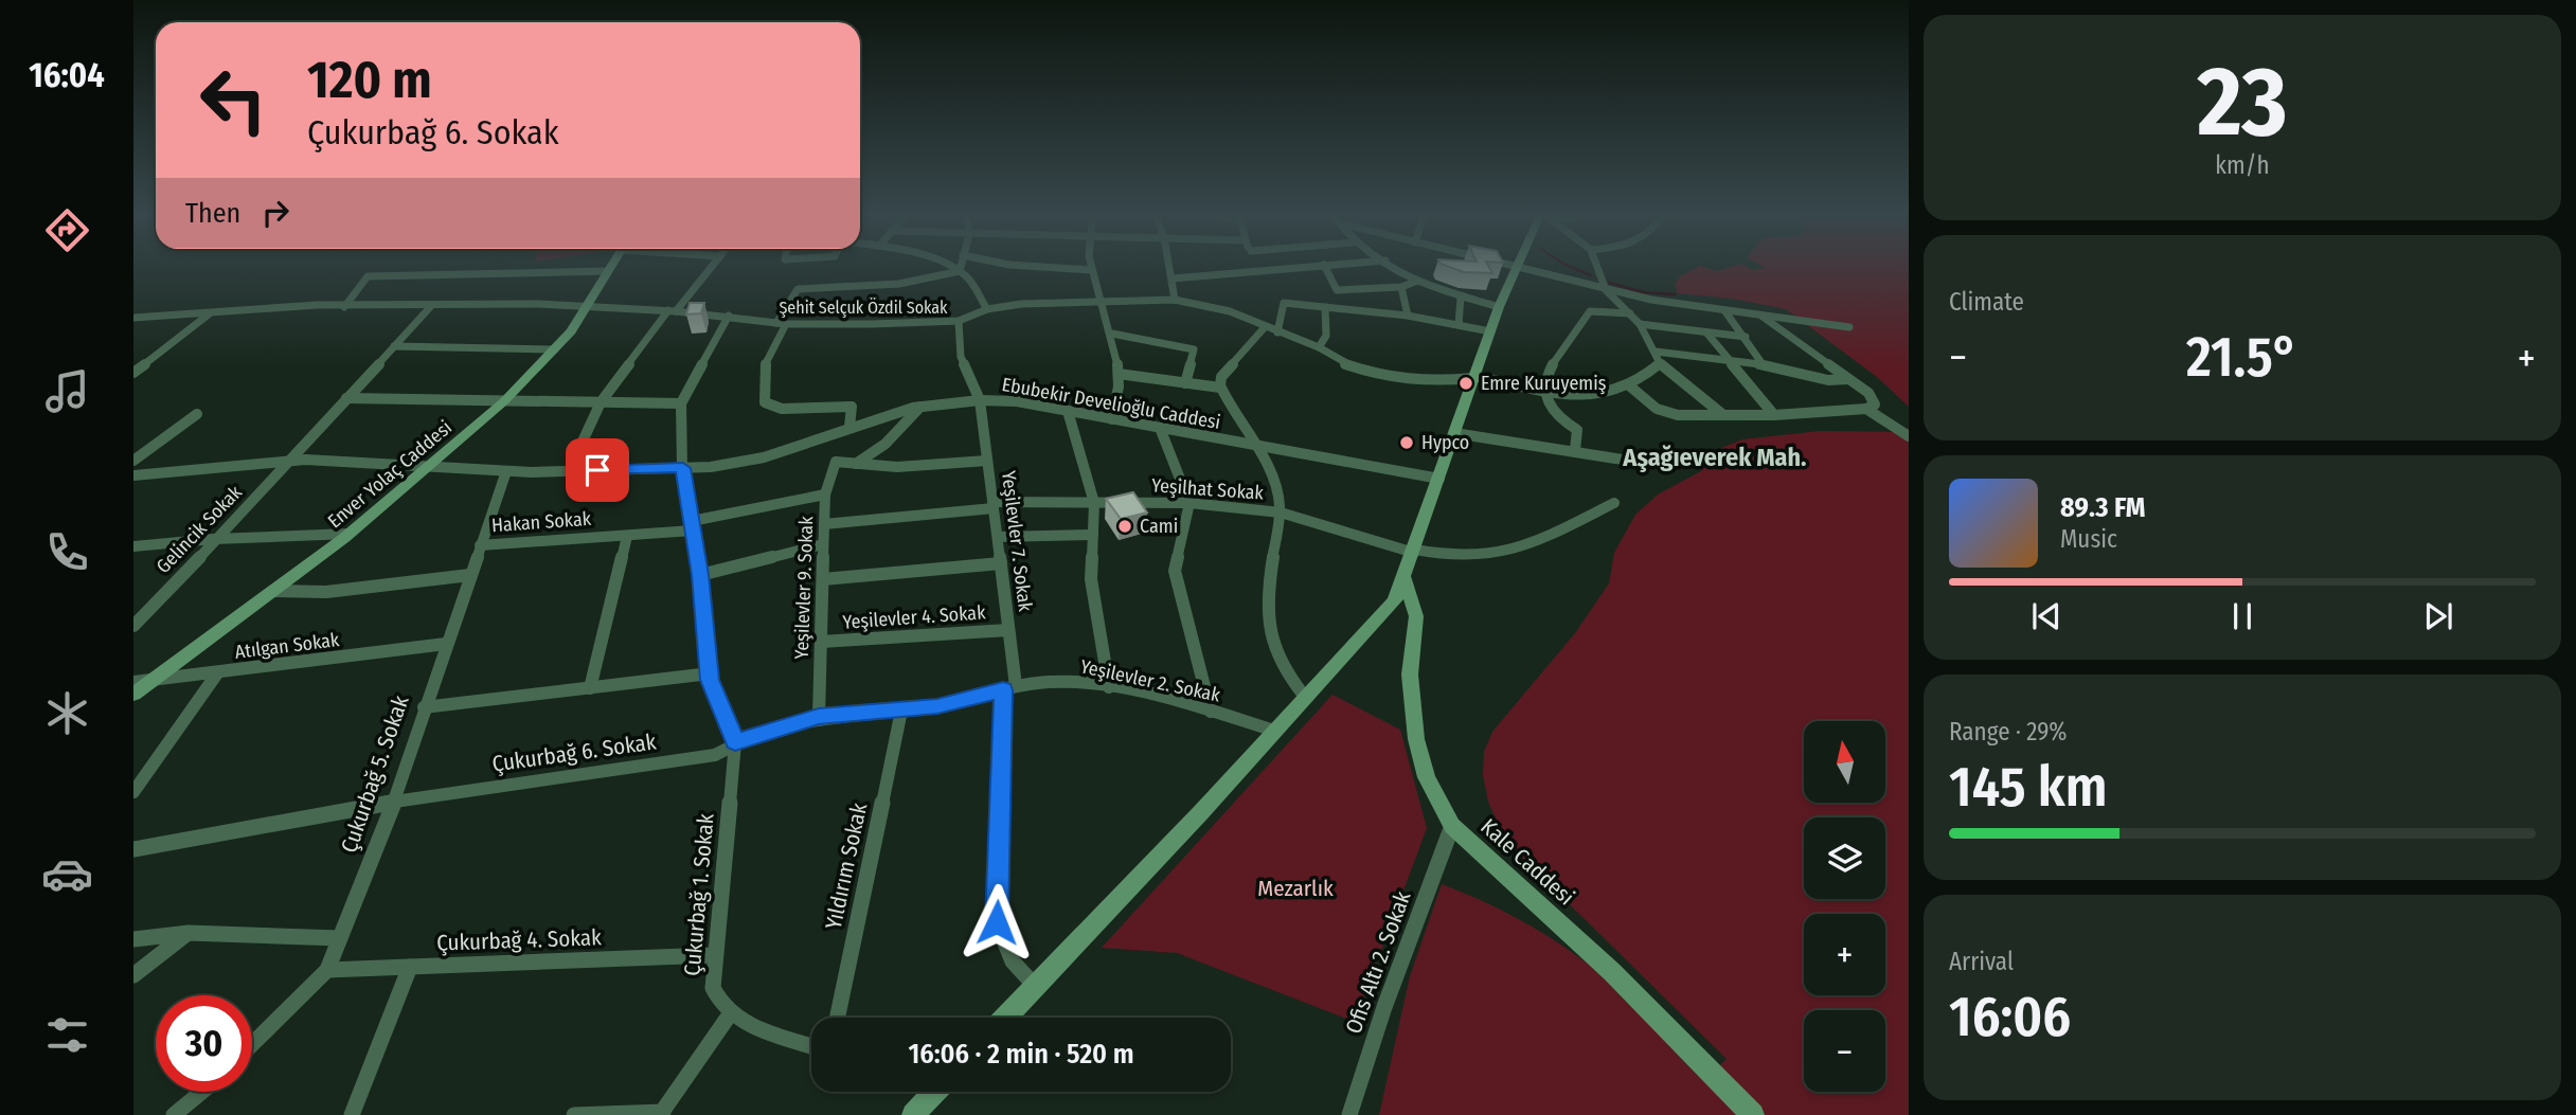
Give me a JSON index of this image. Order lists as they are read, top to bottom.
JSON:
{
  "streets": {
    "main road": ["Enver Yolaç Caddesi", "Kale Caddesi"],
    "street": [
      "Şehit Selçuk Özdil Sokak",
      "Ebubekir Develioğlu Caddesi",
      "Yeşilhat Sokak",
      "Hakan Sokak",
      "Gelincik Sokak",
      "Yeşilevler 7. Sokak",
      "Yeşilevler 9. Sokak",
      "Yeşilevler 4. Sokak",
      "Atılgan Sokak",
      "Yeşilevler 2. Sokak",
      "Çukurbağ 6. Sokak",
      "Çukurbağ 5. Sokak",
      "Yıldırım Sokak",
      "Çukurbağ 1. Sokak",
      "Çukurbağ 4. Sokak",
      "Ofis Altı 2. Sokak"
    ]
  },
  "crossings": [
    ["Şehit Selçuk Özdil Sokak", "Enver Yolaç Caddesi"],
    ["Şehit Selçuk Özdil Sokak", "Gelincik Sokak"],
    ["Şehit Selçuk Özdil Sokak", "Yeşilevler 7. Sokak"],
    ["Ebubekir Develioğlu Caddesi", "Enver Yolaç Caddesi"],
    ["Ebubekir Develioğlu Caddesi", "Gelincik Sokak"],
    ["Ebubekir Develioğlu Caddesi", "Yeşilevler 7. Sokak"],
    ["Ebubekir Develioğlu Caddesi", "Çukurbağ 5. Sokak"],
    ["Enver Yolaç Caddesi", "Atılgan Sokak"],
    ["Yeşilhat Sokak", "Yeşilevler 7. Sokak"],
    ["Yeşilhat Sokak", "Yeşilevler 9. Sokak"],
    ["Hakan Sokak", "Yeşilevler 9. Sokak"],
    ["Hakan Sokak", "Çukurbağ 5. Sokak"],
    ["Yeşilevler 7. Sokak", "Yeşilevler 4. Sokak"],
    ["Yeşilevler 7. Sokak", "Yeşilevler 2. Sokak"],
    ["Yeşilevler 7. Sokak", "Çukurbağ 6. Sokak"],
    ["Yeşilevler 9. Sokak", "Yeşilevler 4. Sokak"],
    ["Yeşilevler 9. Sokak", "Çukurbağ 6. Sokak"],
    ["Atılgan Sokak", "Çukurbağ 5. Sokak"],
    ["Yeşilevler 2. Sokak", "Çukurbağ 6. Sokak"],
    ["Çukurbağ 6. Sokak", "Çukurbağ 5. Sokak"],
    ["Çukurbağ 6. Sokak", "Yıldırım Sokak"],
    ["Çukurbağ 6. Sokak", "Çukurbağ 1. Sokak"],
    ["Çukurbağ 5. Sokak", "Çukurbağ 4. Sokak"],
    ["Kale Caddesi", "Ofis Altı 2. Sokak"],
    ["Çukurbağ 1. Sokak", "Çukurbağ 4. Sokak"]
  ],
  "districts": ["Aşağıeverek Mah."],
  "parks": ["Mezarlık"],
  "places": ["Emre Kuruyemiş", "Hypco", "Cami"],
  "north": "top",
  "page": {
    "tabs": "16:04",
    "tile": [
      ["23", "km/h"],
      "Climate",
      ["Range · 29%", "145 km"],
      ["Arrival", "16:06"]
    ],
    "turn": ["120 m", "Çukurbağ 6. Sokak"],
    "then": "Then",
    "heat": ["−", "21.5°", "+"],
    "song": ["89.3 FM", "Music"],
    "map_buttons": ["+", "−"],
    "limit": "30",
    "trip": "16:06 · 2 min · 520 m"
  }
}
